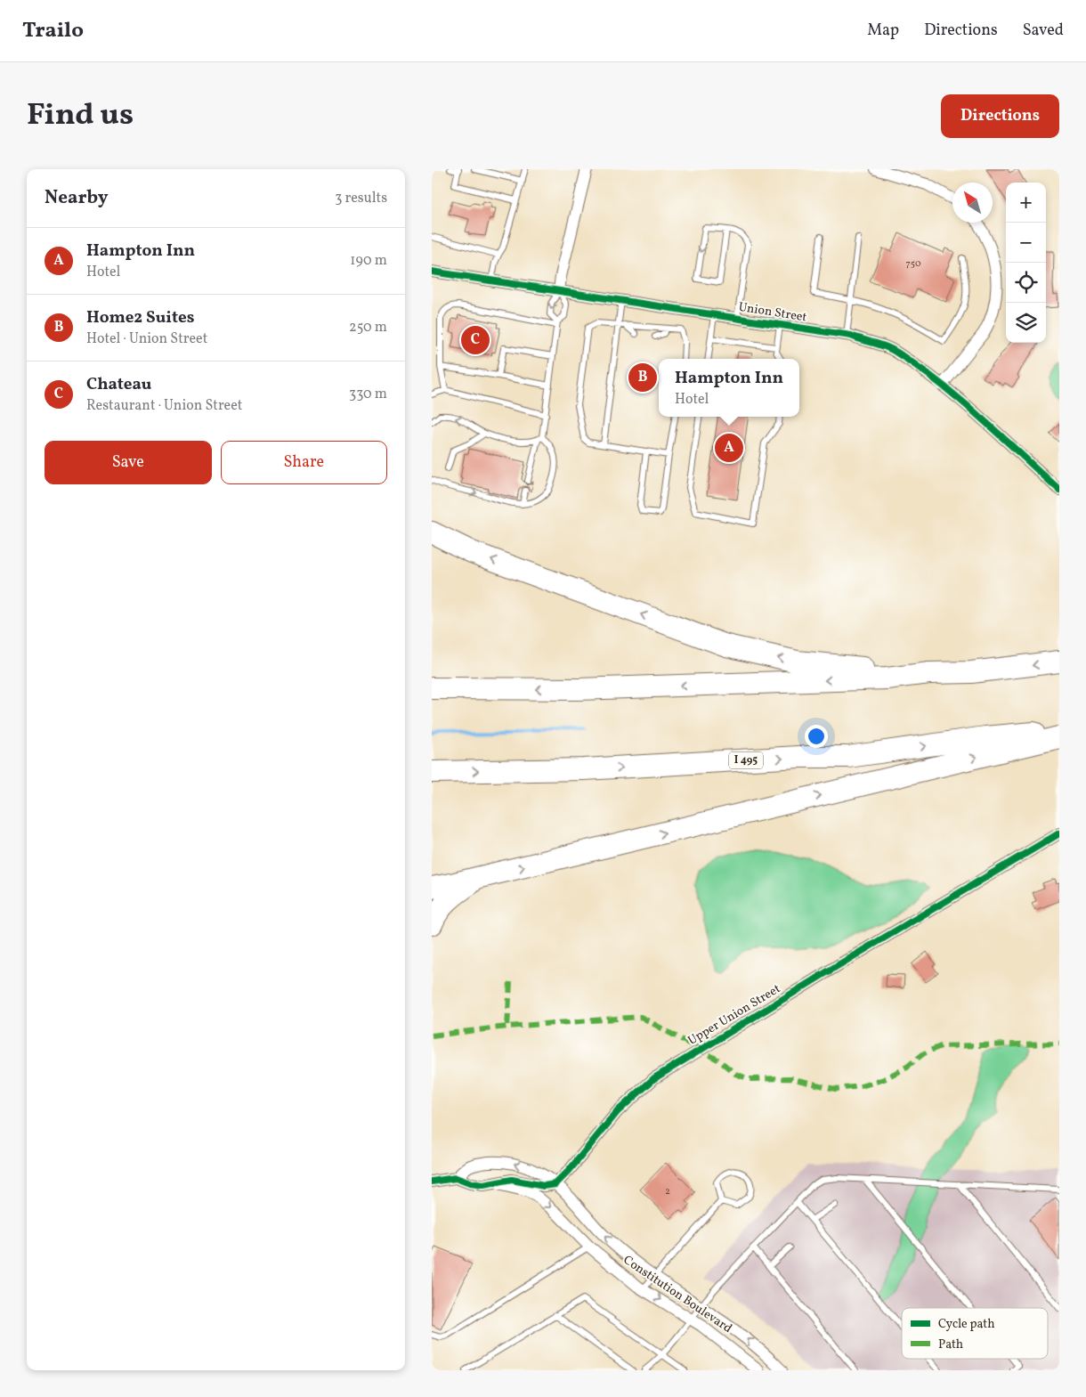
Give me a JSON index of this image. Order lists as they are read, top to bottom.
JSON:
{
  "streets": {
    "highway": ["I 495"],
    "street": ["Union Street", "Upper Union Street", "Constitution Boulevard"]
  },
  "crossings": [
    ["Upper Union Street", "Constitution Boulevard"]
  ],
  "house_numbers": ["750", "2"],
  "legend": ["Cycle path", "Path"],
  "north": "top left",
  "page": {
    "header": "Trailo",
    "nav": ["Map", "Directions", "Saved"],
    "title": "Find us",
    "buttons": [
      "Directions",
      ["Save", "Share"]
    ],
    "heading": ["Nearby", "3 results"],
    "map_buttons": ["+", "−"],
    "list": [
      {
        "mark": "A",
        "name": "Hampton Inn",
        "note": "Hotel",
        "value": "190 m"
      },
      {
        "mark": "B",
        "name": "Home2 Suites",
        "note": "Hotel · Union Street",
        "value": "250 m"
      },
      {
        "mark": "C",
        "name": "Chateau",
        "note": "Restaurant · Union Street",
        "value": "330 m"
      }
    ],
    "pins": ["C", "B", "A"],
    "popup": ["Hampton Inn", "Hotel"]
  }
}
